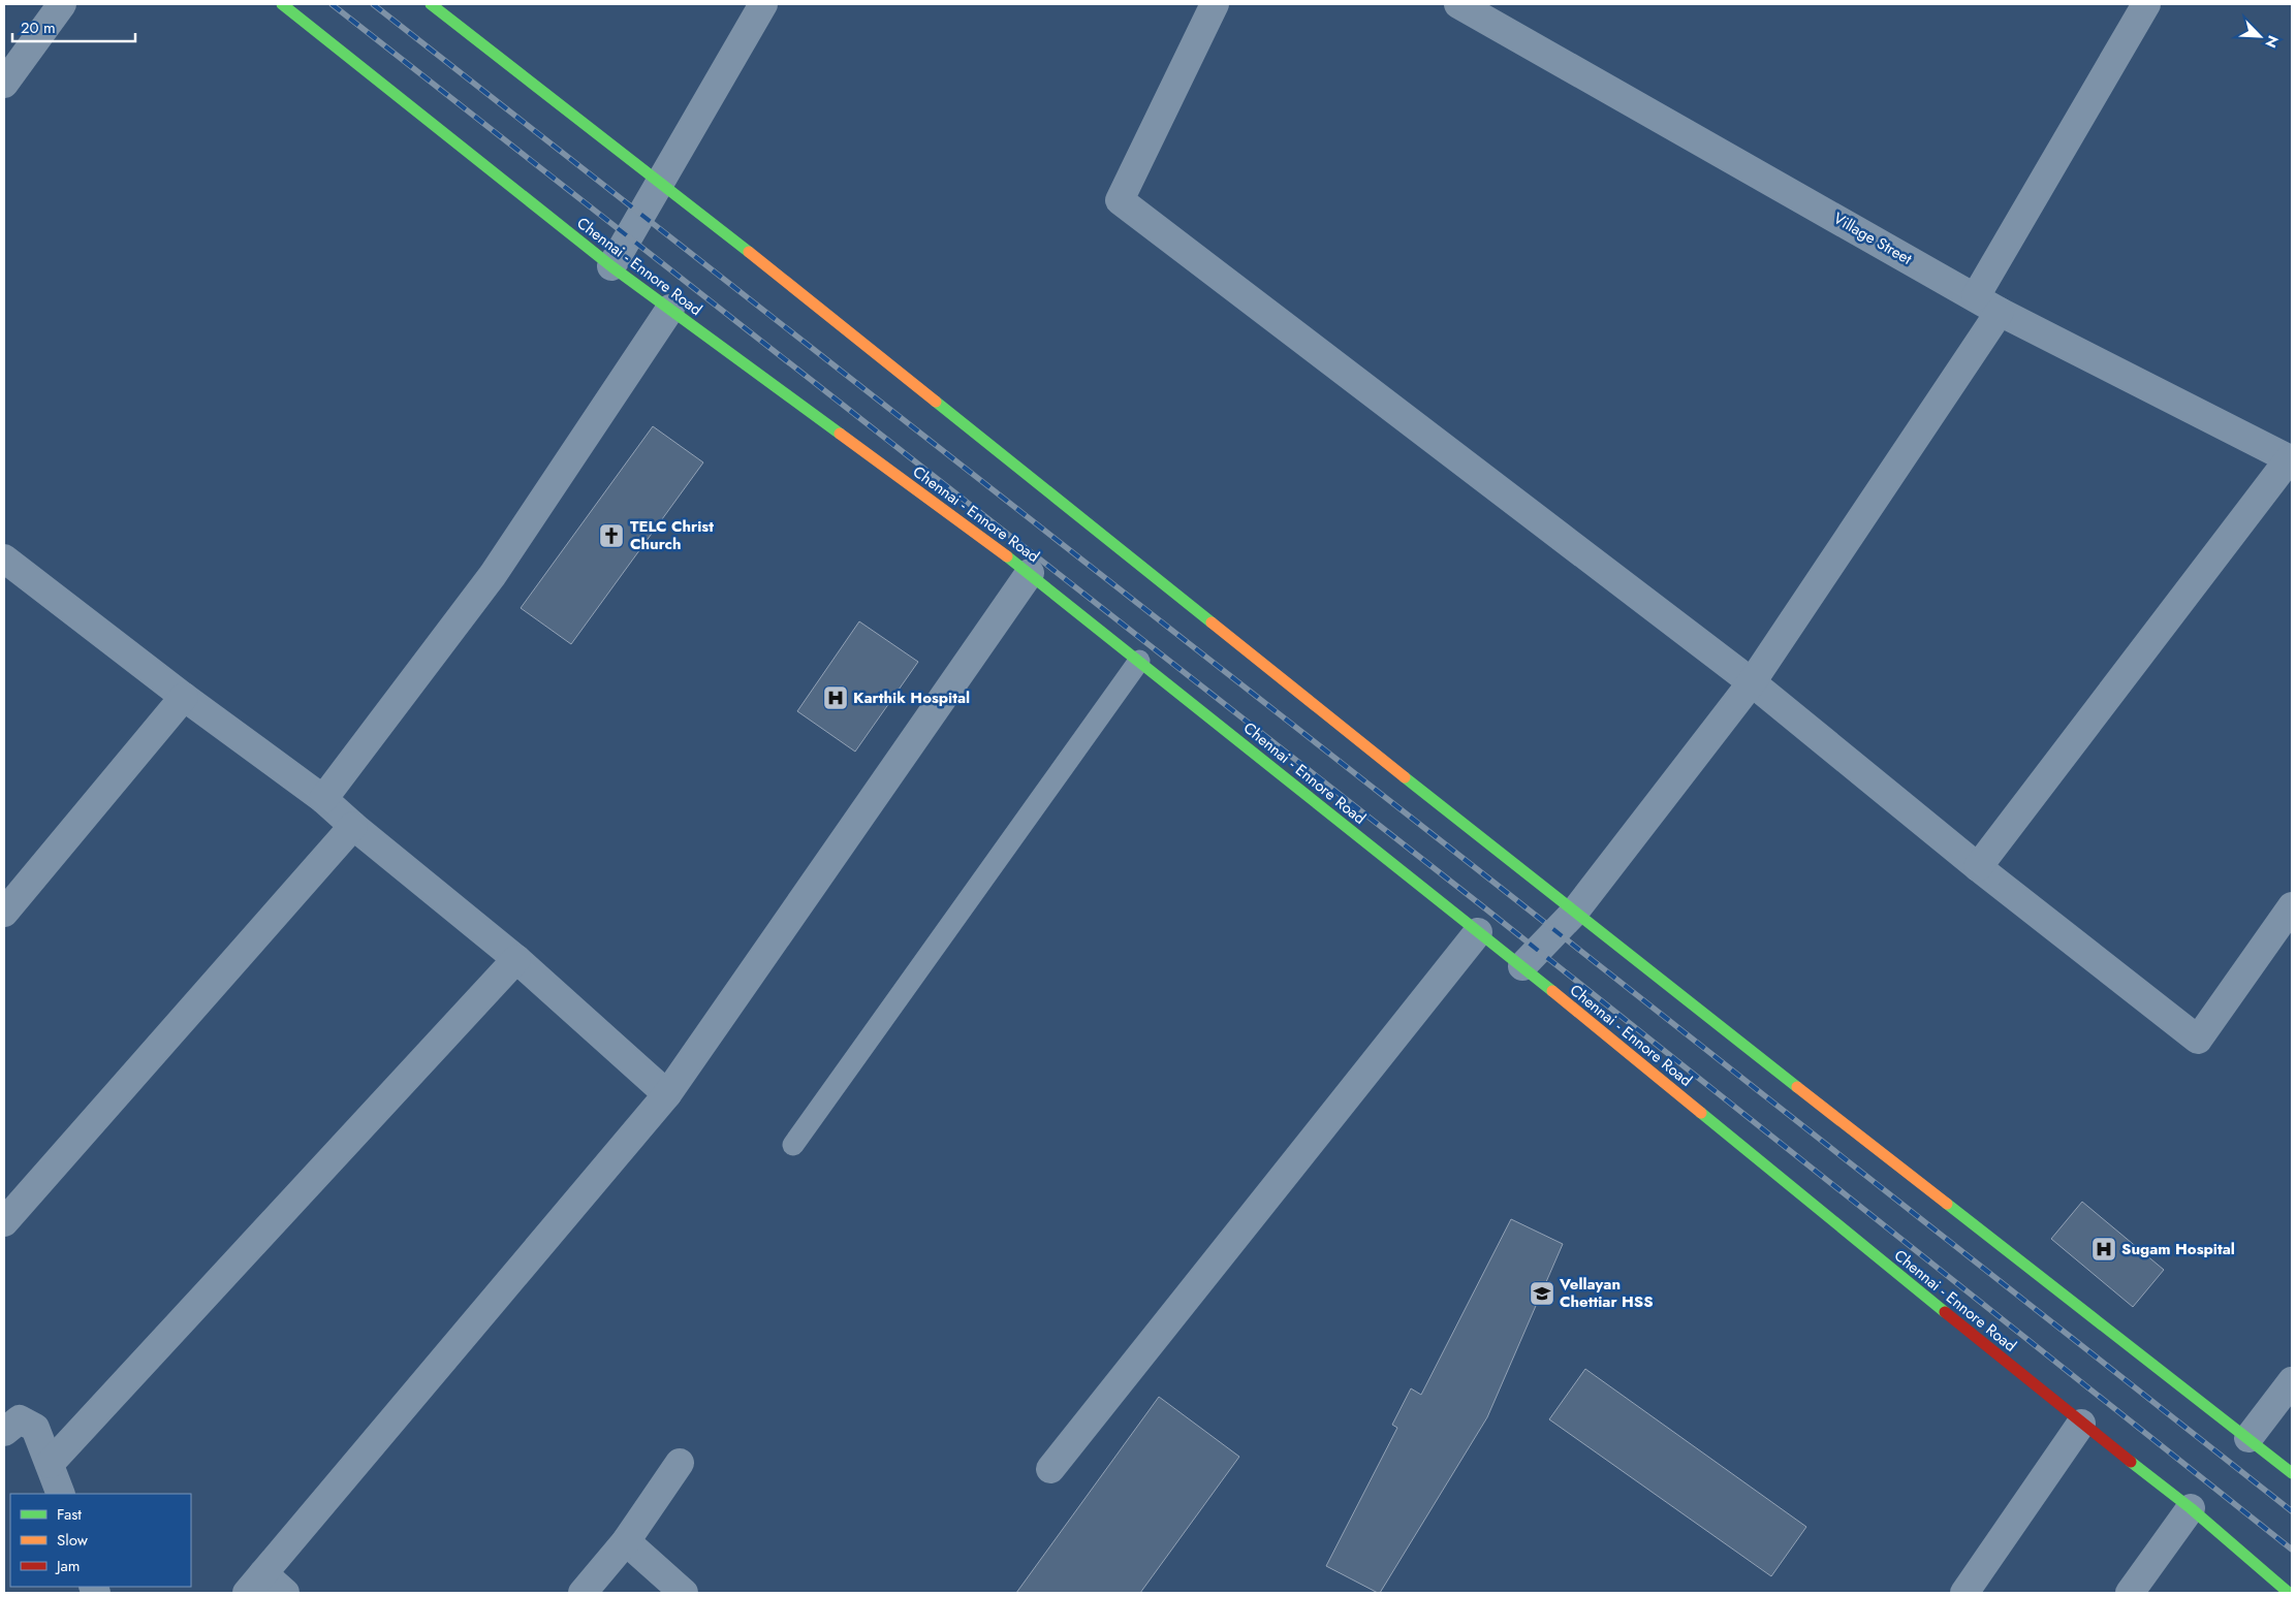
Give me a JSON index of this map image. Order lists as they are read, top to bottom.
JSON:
{
  "streets": {
    "main road": ["Chennai - Ennore Road"],
    "street": ["Village Street"]
  },
  "places": {
    "church": ["TELC Christ Church"],
    "hospital": ["Karthik Hospital", "Sugam Hospital"],
    "school or university": ["Vellayan Chettiar HSS"]
  },
  "legend": ["Fast", "Slow", "Jam"],
  "scale_bar": "20 m",
  "north": "bottom right"
}
